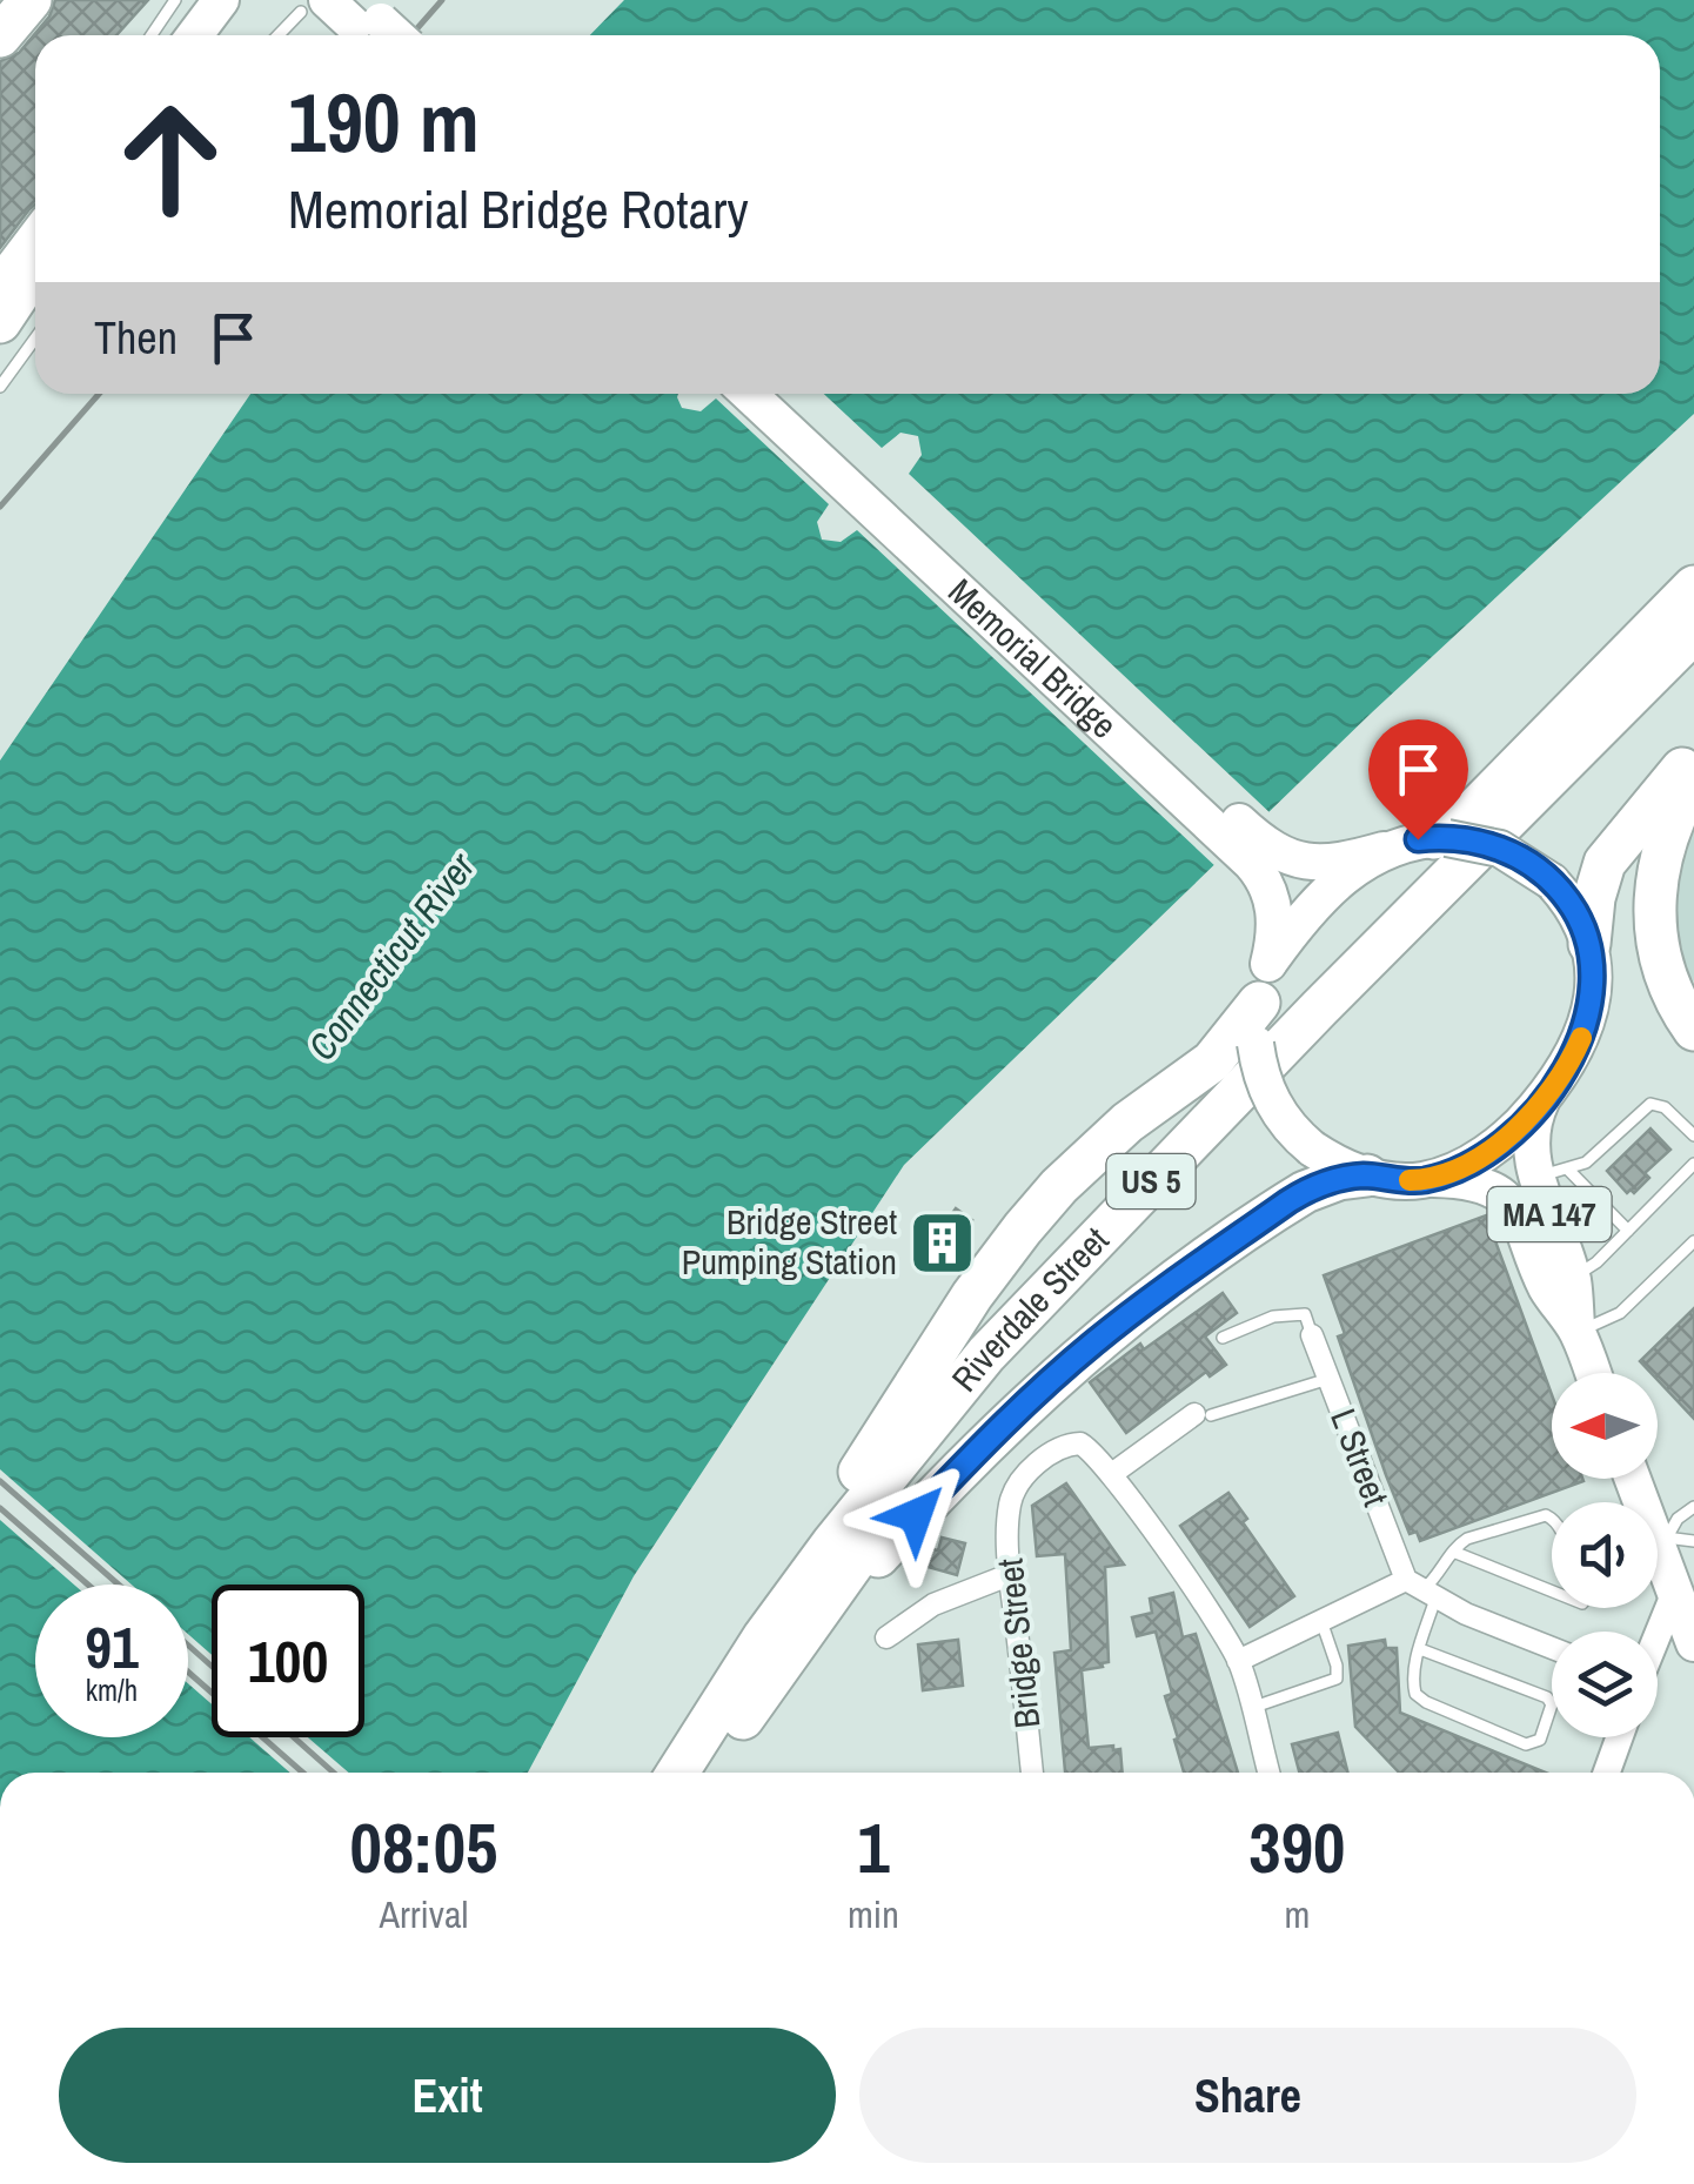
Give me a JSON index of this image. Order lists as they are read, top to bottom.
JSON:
{
  "streets": {
    "highway": ["US 5", "Riverdale Street"],
    "main road": ["Memorial Bridge", "MA 147"],
    "street": ["L Street", "Bridge Street"]
  },
  "water": ["Connecticut River"],
  "places": {
    "building": ["Bridge Street Pumping Station"]
  },
  "north": "left",
  "page": {
    "turn": ["190 m", "Memorial Bridge Rotary"],
    "then": "Then",
    "speed": "91 km/h",
    "limit": "100",
    "eta": [
      "08:05",
      "Arrival",
      "1",
      "min",
      "390",
      "m"
    ],
    "buttons": ["Exit", "Share"]
  }
}
